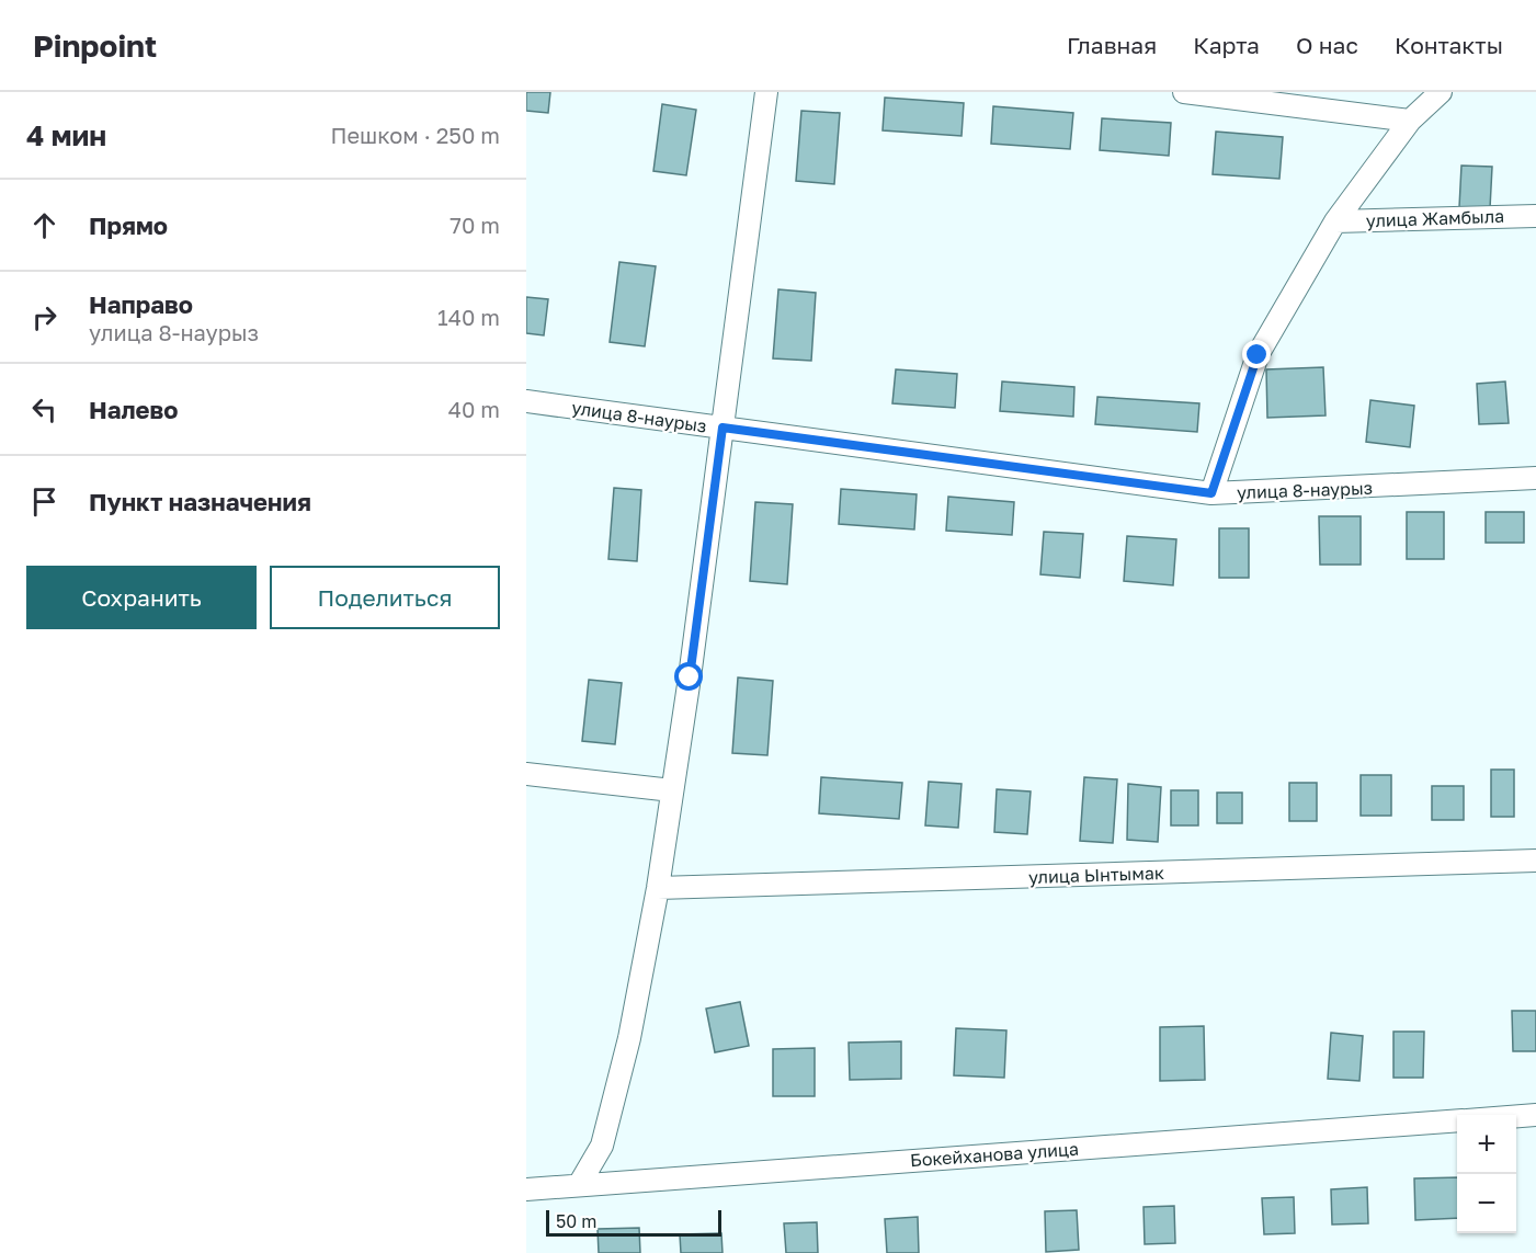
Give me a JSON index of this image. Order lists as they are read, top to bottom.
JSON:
{
  "streets": {
    "street": [
      "улица Жамбыла",
      "улица 8-наурыз",
      "улица Ынтымак",
      "Бокейханова улица"
    ]
  },
  "scale_bar": "50 m",
  "page": {
    "header": "Pinpoint",
    "nav": [
      "Главная",
      "Карта",
      "О нас",
      "Контакты"
    ],
    "heading": ["4 мин", "Пешком · 250 m"],
    "list": [
      ["Прямо", "70 m"],
      ["Направо", "улица 8-наурыз", "140 m"],
      ["Налево", "40 m"],
      "Пункт назначения"
    ],
    "buttons": ["Сохранить", "Поделиться"],
    "map_buttons": ["+", "−"],
    "scale": "50 m"
  }
}
